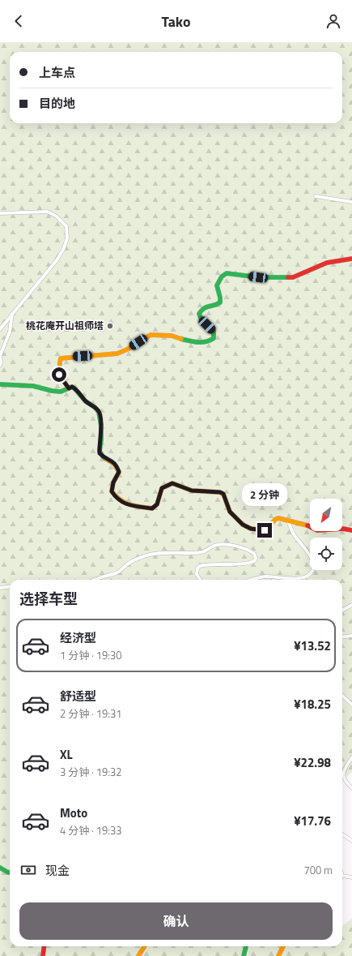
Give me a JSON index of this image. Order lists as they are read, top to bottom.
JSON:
{
  "places": ["桃花庵开山祖师塔"],
  "north": "bottom left",
  "page": {
    "header": "Tako",
    "banner": ["上车点", "目的地"],
    "bubble": "2 分钟",
    "heading": "选择车型",
    "list": [
      {
        "name": "经济型",
        "note": "1 分钟 · 19:30",
        "value": "¥13.52"
      },
      {
        "name": "舒适型",
        "note": "2 分钟 · 19:31",
        "value": "¥18.25"
      },
      {
        "name": "XL",
        "note": "3 分钟 · 19:32",
        "value": "¥22.98"
      },
      {
        "name": "Moto",
        "note": "4 分钟 · 19:33",
        "value": "¥17.76"
      }
    ],
    "pay": ["现金", "700 m"],
    "buttons": "确认"
  }
}
